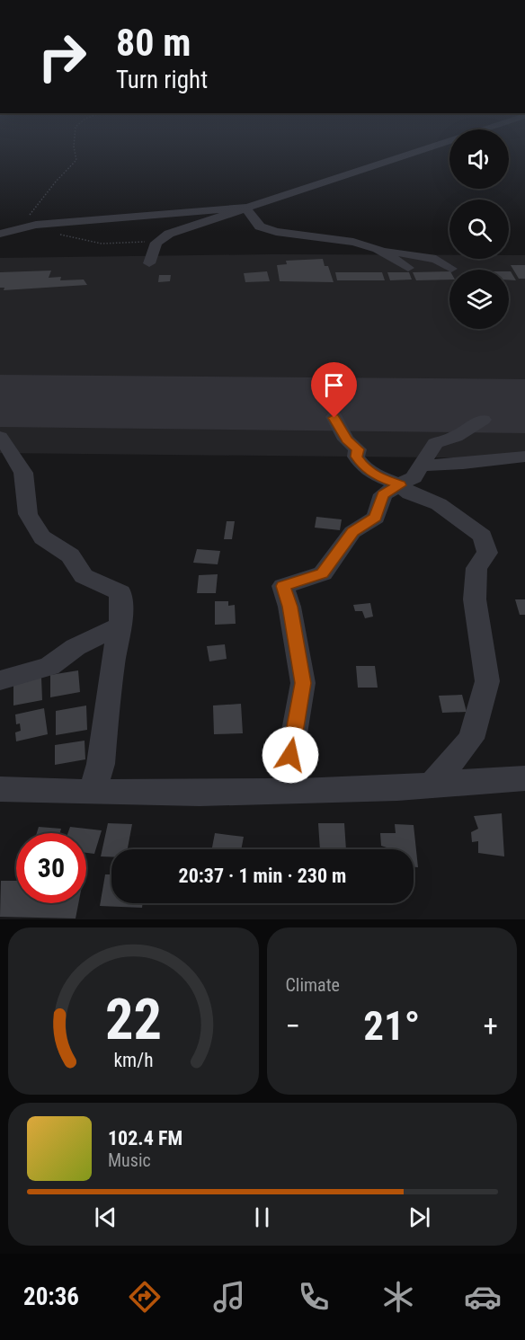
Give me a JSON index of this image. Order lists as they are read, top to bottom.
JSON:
{
  "page": {
    "turn": ["80 m", "Turn right"],
    "limit": "30",
    "trip": "20:37 · 1 min · 230 m",
    "tile": "Climate",
    "heat": ["−", "21°", "+"],
    "song": ["102.4 FM", "Music"],
    "tabs": "20:36",
    "gauge": ["22", "km/h"]
  }
}
